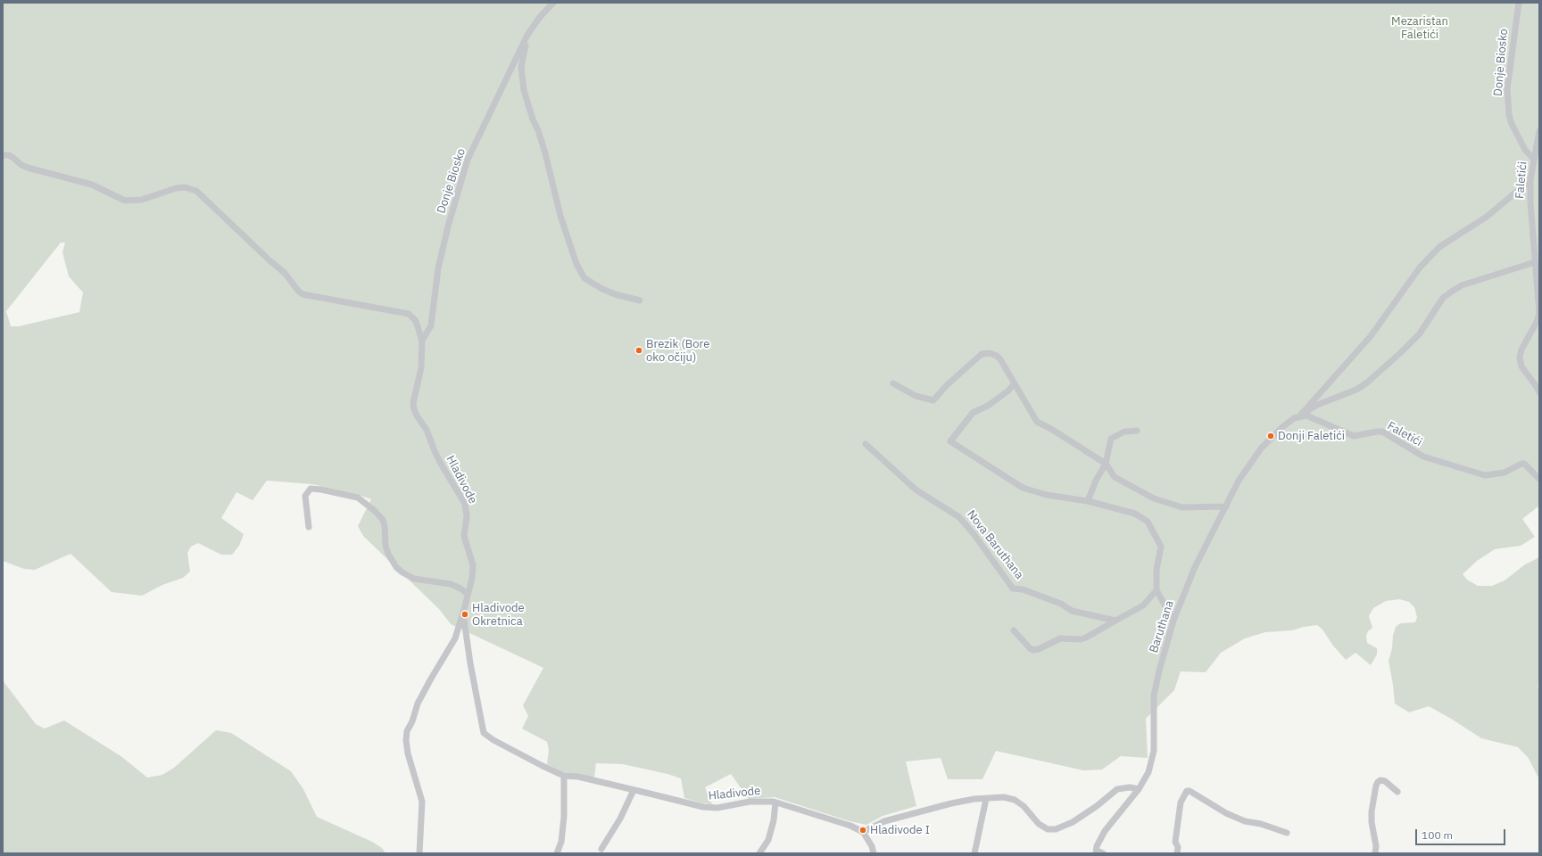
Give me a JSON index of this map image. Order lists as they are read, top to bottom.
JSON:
{
  "streets": {
    "street": [
      "Donje Biosko",
      "Faletići",
      "Hladivode",
      "Nova Baruthana",
      "Baruthana"
    ]
  },
  "crossings": [
    ["Donje Biosko", "Faletići"],
    ["Donje Biosko", "Hladivode"],
    ["Faletići", "Baruthana"]
  ],
  "parks": ["Mezaristan Faletići"],
  "places": [
    "Brezik (Bore oko očiju)",
    "Donji Faletići",
    "Hladivode Okretnica",
    "Hladivode I"
  ],
  "scale_bar": "100 m"
}
